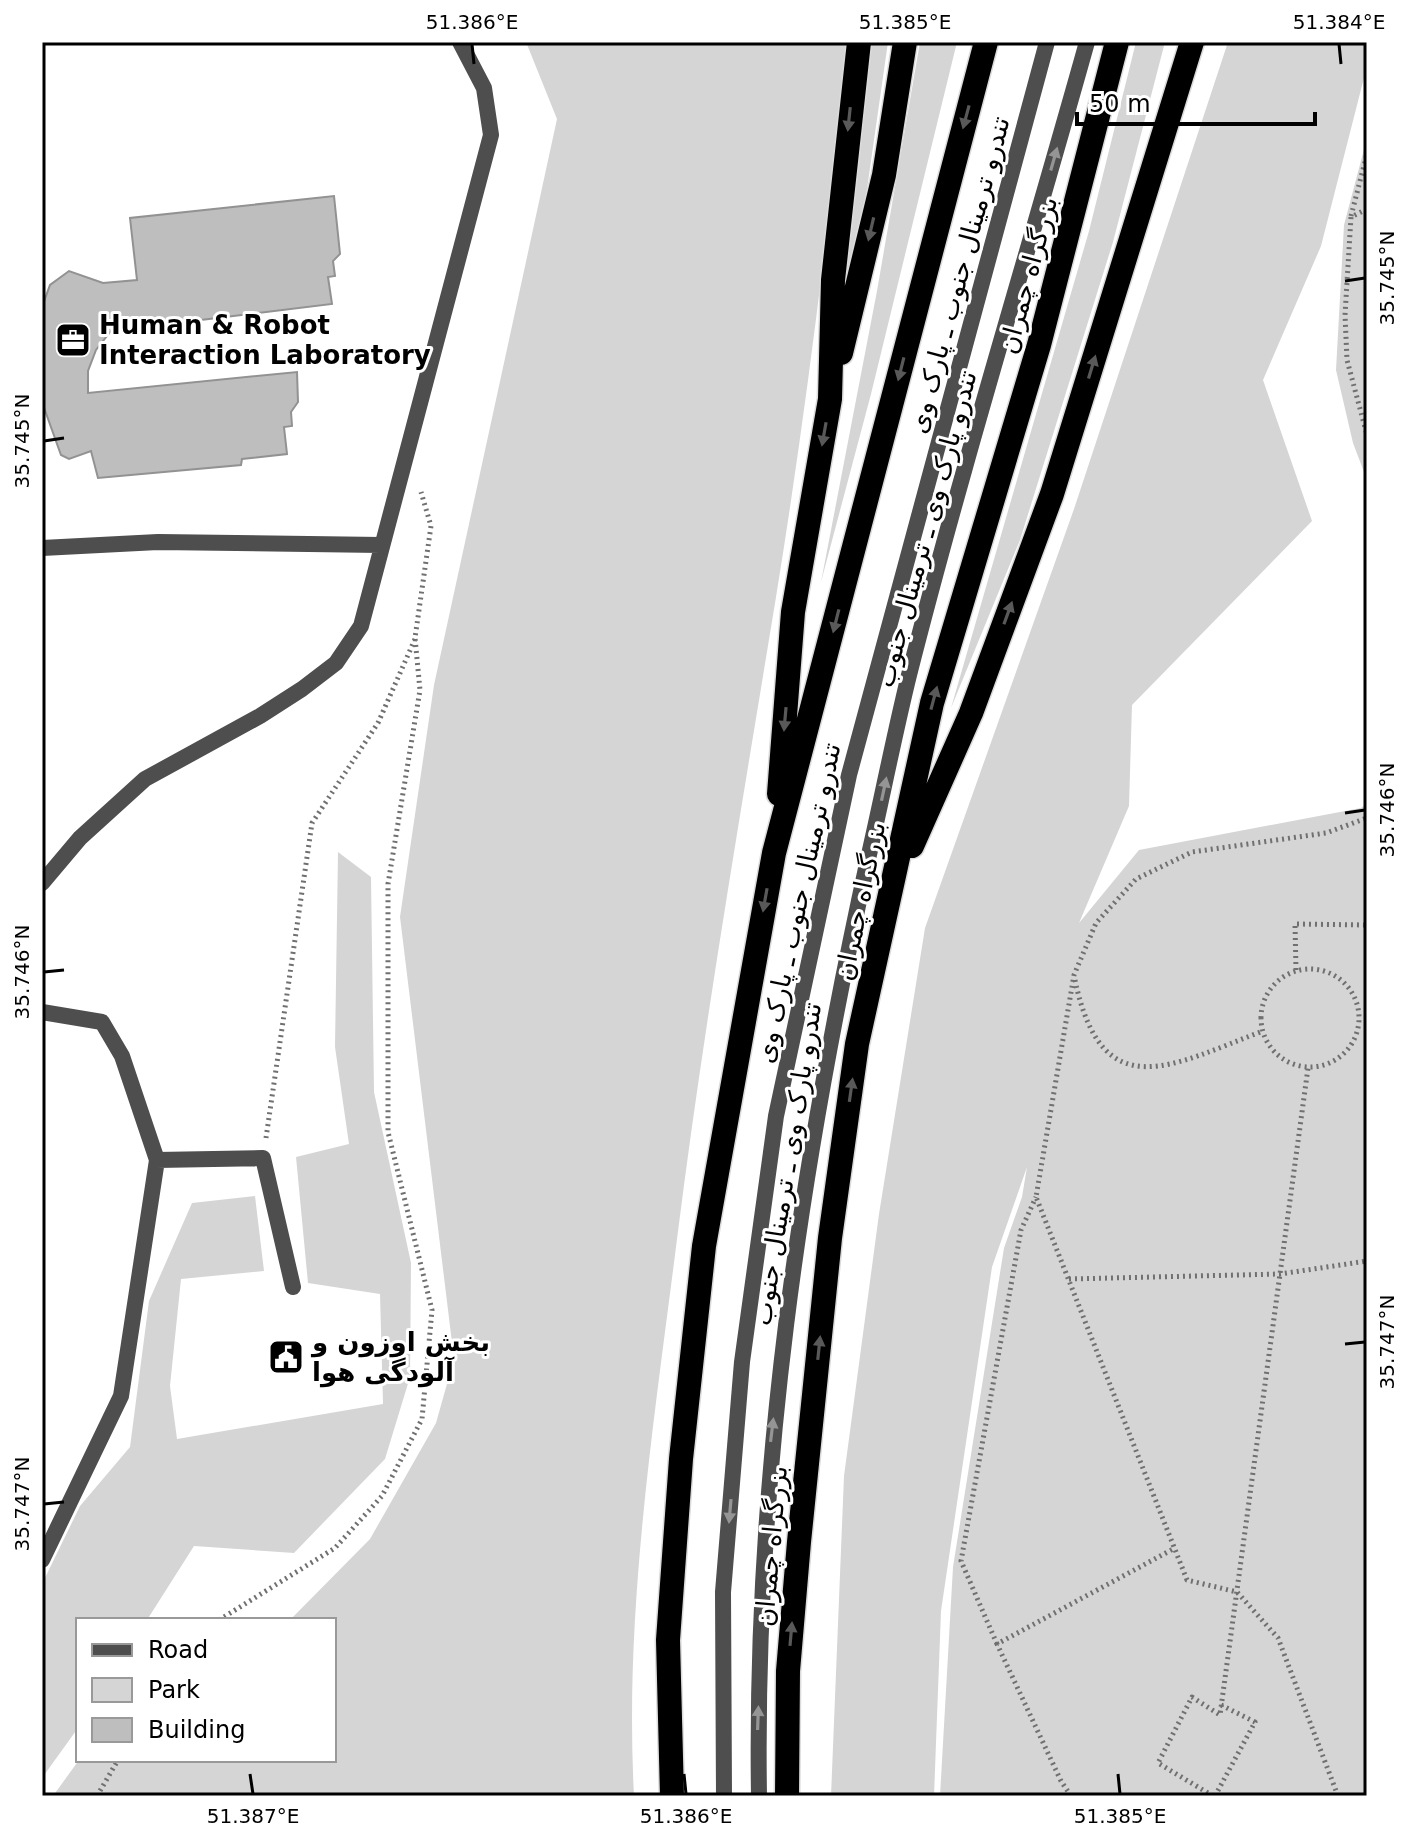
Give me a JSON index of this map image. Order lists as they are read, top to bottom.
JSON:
{
  "streets": {
    "highway": ["بزرگراه چمران"],
    "street": ["تندرو ترمینال جنوب ـ پارک وی", "تندرو پارک وی ـ ترمینال جنوب"]
  },
  "one_way": ["تندرو ترمینال جنوب ـ پارک وی", "تندرو پارک وی ـ ترمینال جنوب"],
  "places": {
    "office": ["Human & Robot Interaction Laboratory"],
    "public building": ["بخش اوزون و آلودگی هوا"]
  },
  "legend": ["Road", "Park", "Building"],
  "scale_bar": "50 m",
  "coordinates": [
    "51.386°E",
    "51.385°E",
    "51.384°E",
    "35.745°N",
    "35.746°N",
    "35.747°N",
    "51.387°E"
  ]
}
